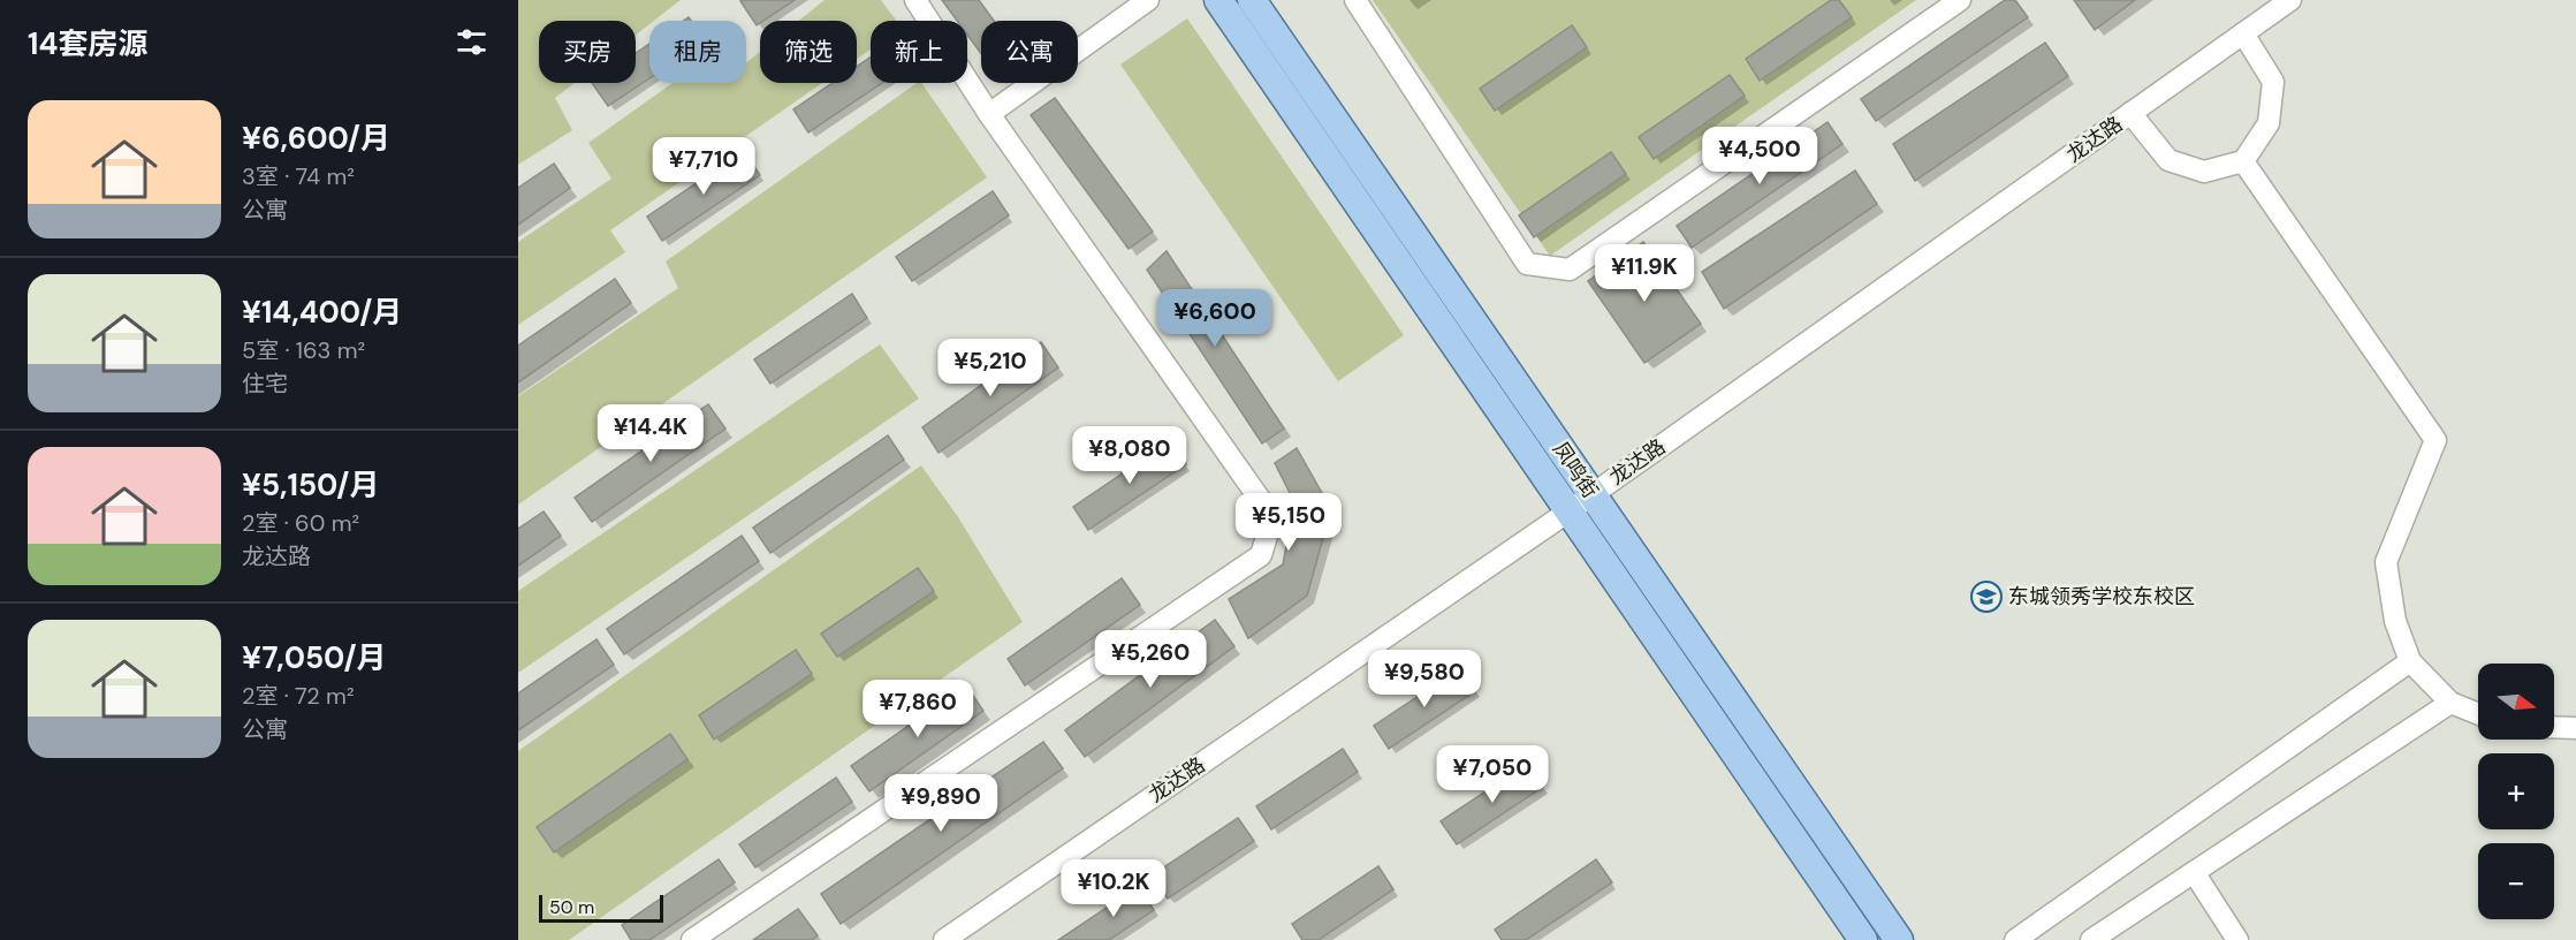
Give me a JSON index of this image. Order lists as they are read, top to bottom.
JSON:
{
  "streets": {
    "main road": ["凤鸣街"],
    "street": ["龙达路"]
  },
  "crossings": [
    ["龙达路", "凤鸣街"]
  ],
  "places": {
    "school or university": ["东城领秀学校东校区"]
  },
  "scale_bar": "50 m",
  "north": "right",
  "page": {
    "heading": "14套房源",
    "chip": [
      "买房",
      "租房",
      "筛选",
      "新上",
      "公寓"
    ],
    "list": [
      {
        "name": "¥6,600/月",
        "note": "3室 · 74 m² · 公寓"
      },
      {
        "name": "¥14,400/月",
        "note": "5室 · 163 m² · 住宅"
      },
      {
        "name": "¥5,150/月",
        "note": "2室 · 60 m² · 龙达路"
      },
      {
        "name": "¥7,050/月",
        "note": "2室 · 72 m² · 公寓"
      }
    ],
    "price": [
      "¥4,500",
      "¥7,710",
      "¥11.9K",
      "¥6,600",
      "¥5,210",
      "¥14.4K",
      "¥8,080",
      "¥5,150",
      "¥5,260",
      "¥9,580",
      "¥7,860",
      "¥7,050",
      "¥9,890",
      "¥10.2K"
    ],
    "map_buttons": ["+", "−"],
    "scale": "50 m"
  }
}
